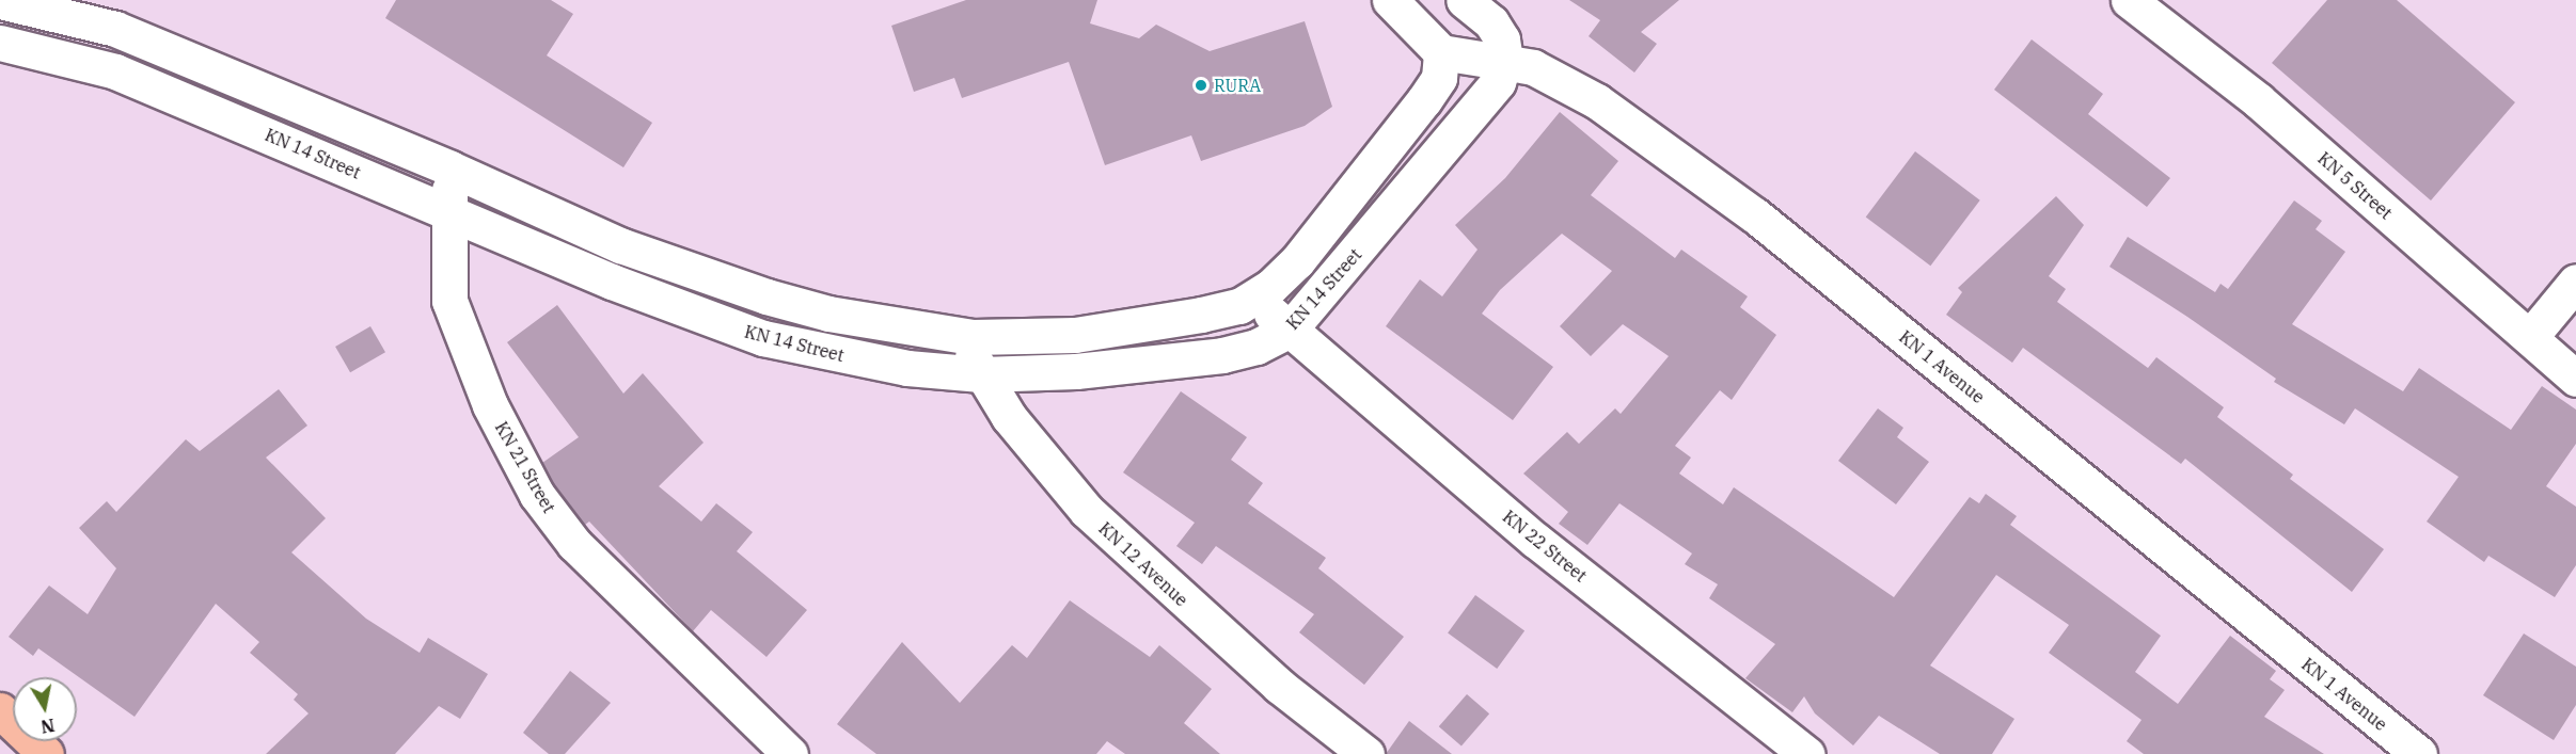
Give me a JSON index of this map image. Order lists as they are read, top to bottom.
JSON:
{
  "streets": {
    "street": [
      "KN 14 Street",
      "KN 5 Street",
      "KN 1 Avenue",
      "KN 21 Street",
      "KN 22 Street",
      "KN 12 Avenue"
    ]
  },
  "crossings": [
    ["KN 14 Street", "KN 1 Avenue"],
    ["KN 14 Street", "KN 21 Street"],
    ["KN 14 Street", "KN 22 Street"],
    ["KN 14 Street", "KN 12 Avenue"]
  ],
  "places": ["RURA"],
  "north": "bottom"
}
